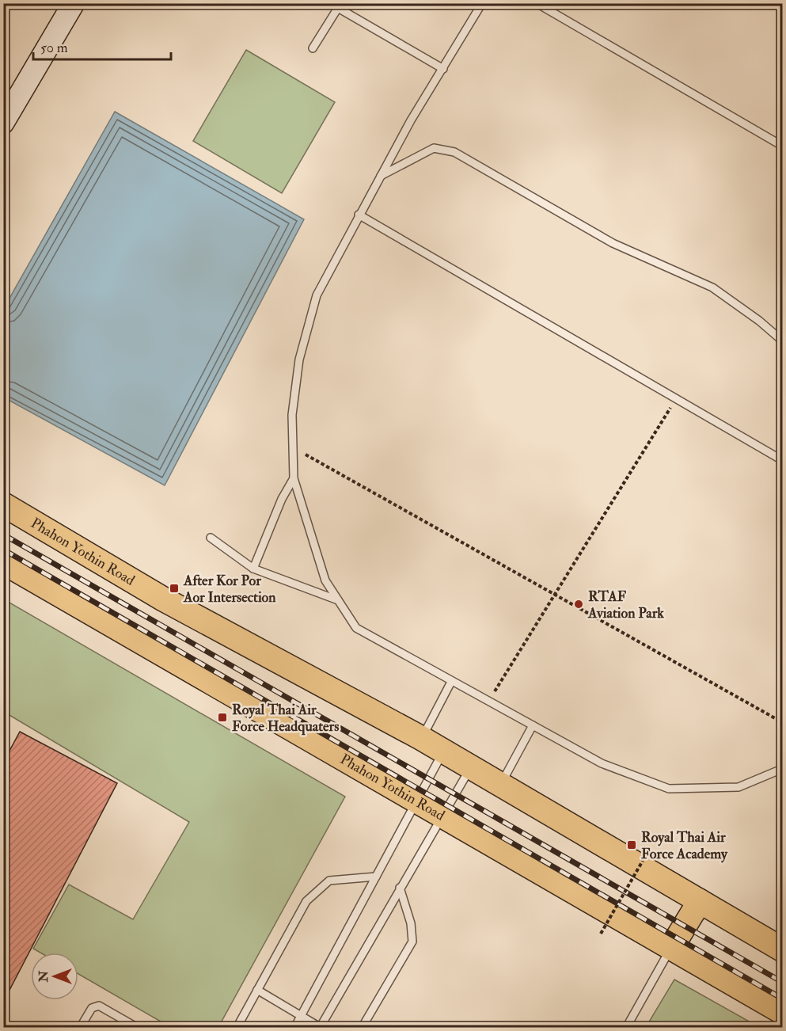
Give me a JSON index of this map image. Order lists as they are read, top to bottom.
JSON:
{
  "streets": {
    "main road": ["Phahon Yothin Road"]
  },
  "places": {
    "transit": ["After Kor Por Aor Intersection", "Royal Thai Air Force Headquaters", "Royal Thai Air Force Academy"],
    "other": ["RTAF Aviation Park"]
  },
  "scale_bar": "50 m",
  "north": "left"
}
